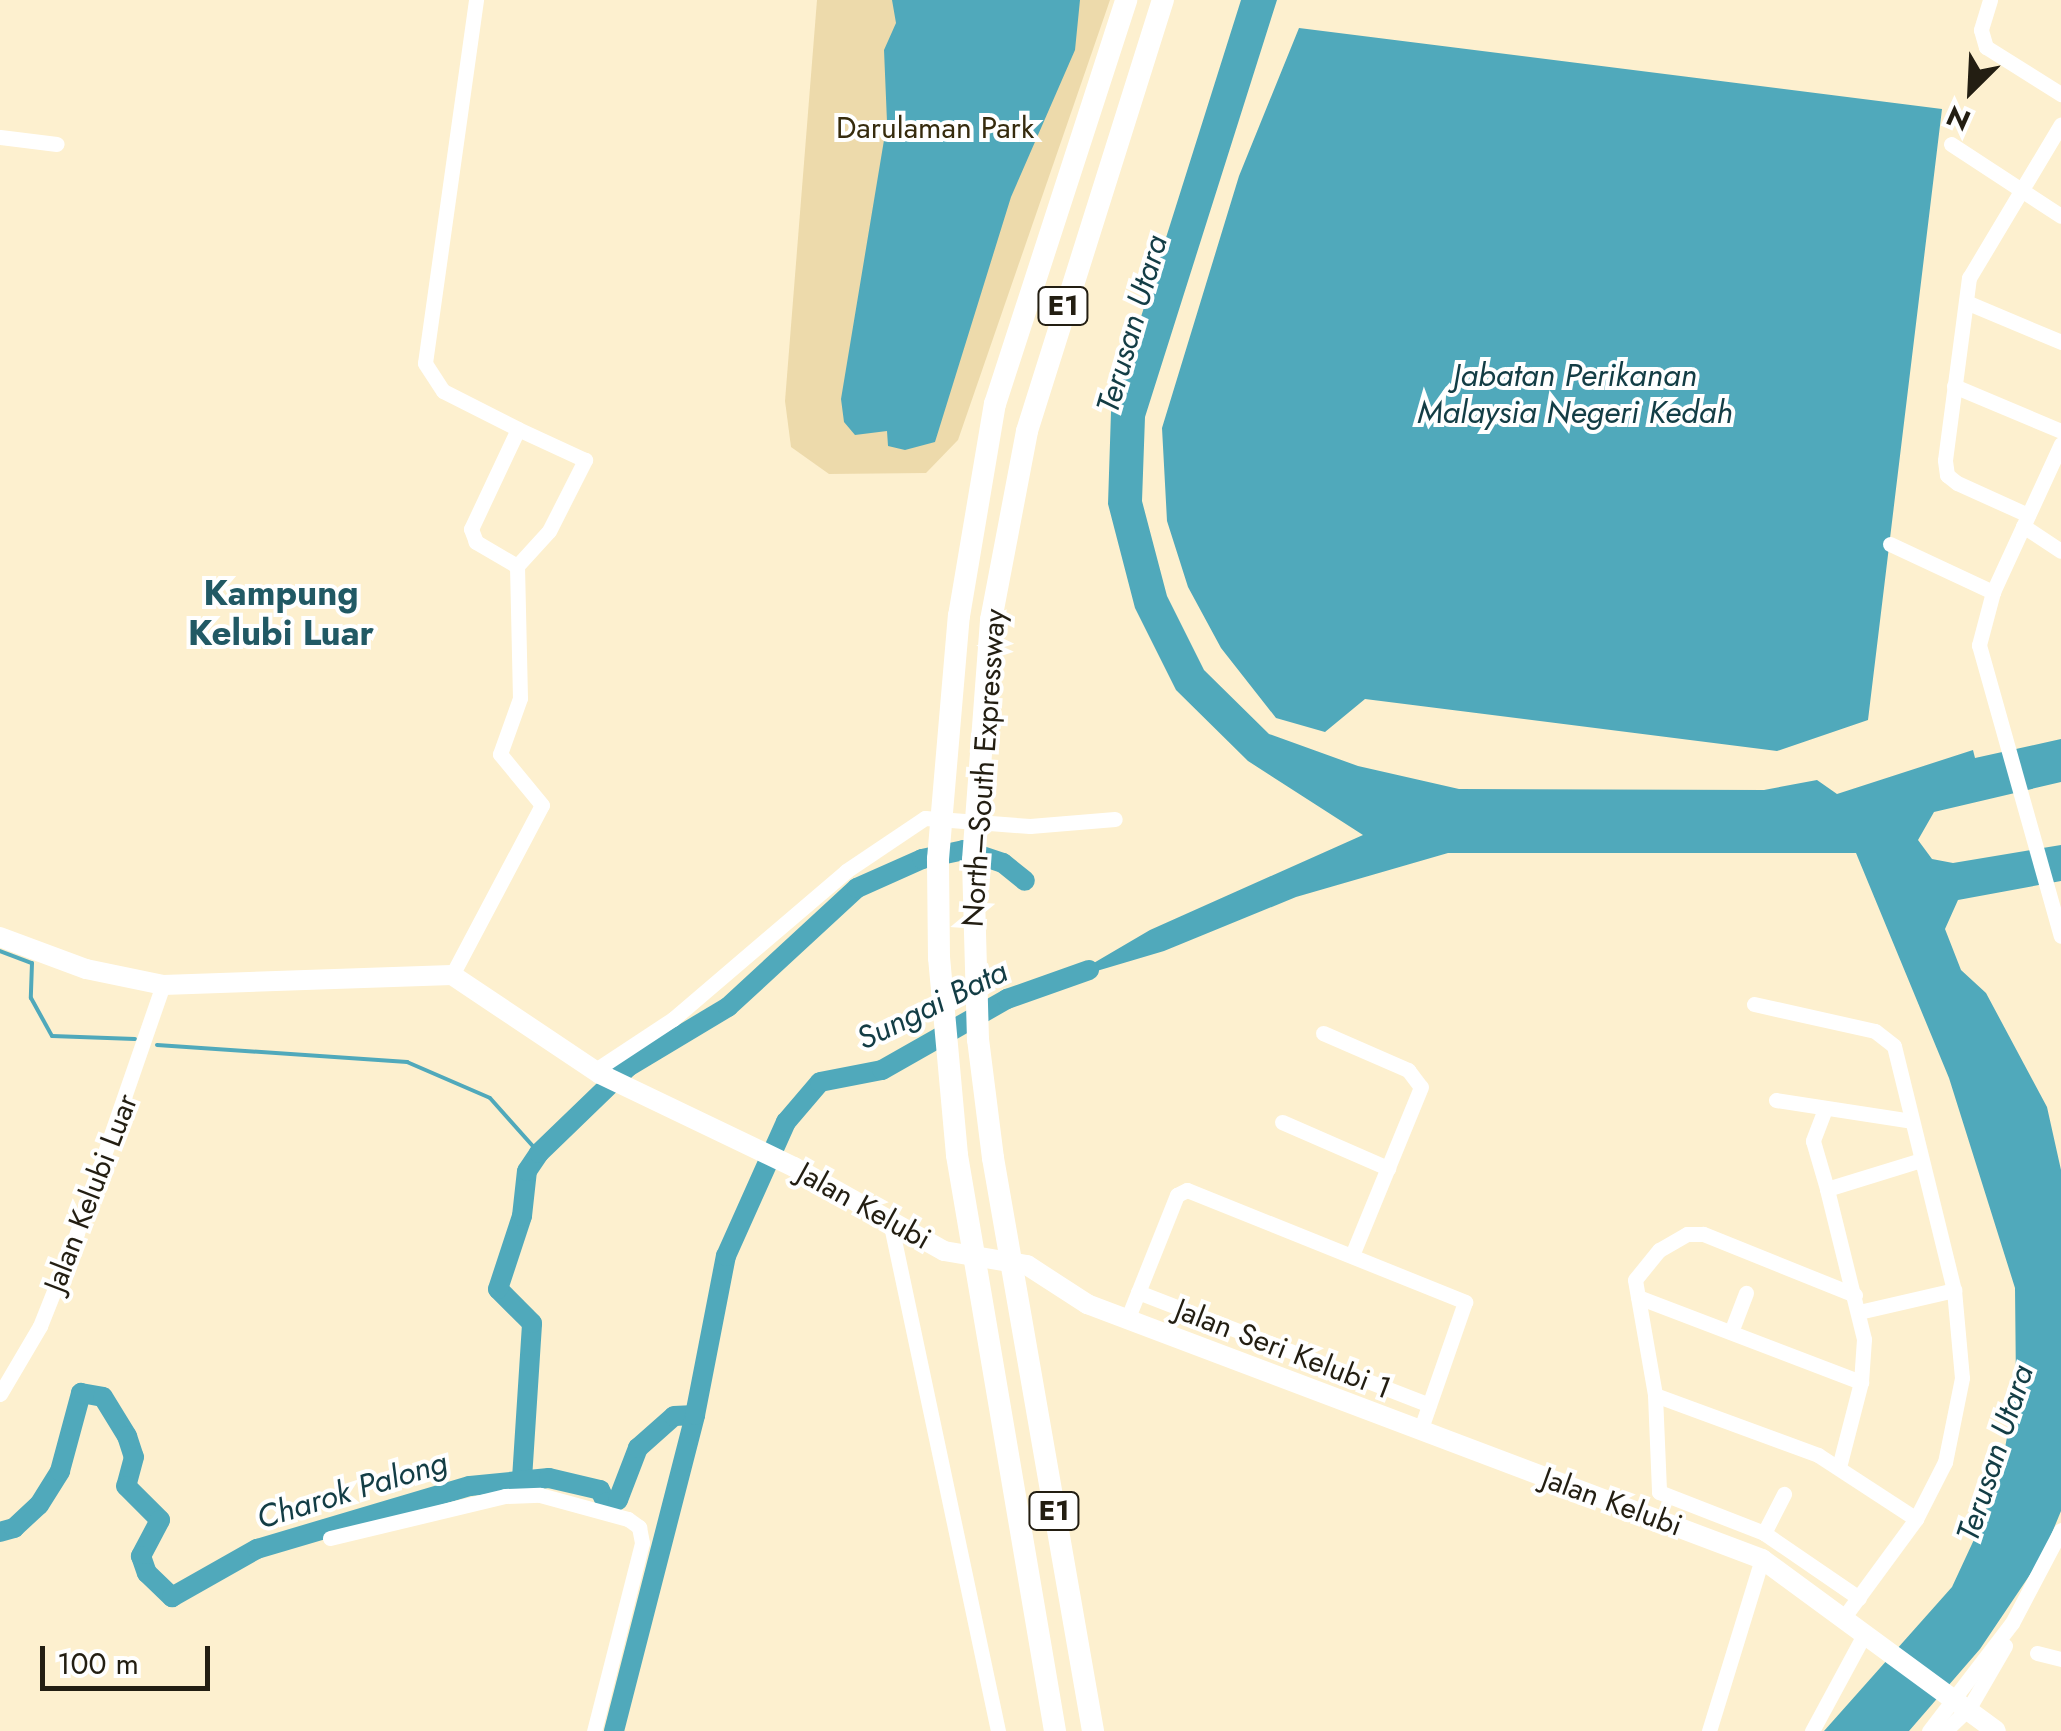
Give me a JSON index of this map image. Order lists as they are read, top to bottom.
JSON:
{
  "streets": {
    "highway": ["E1", "North–South Expressway"],
    "main road": ["Jalan Kelubi"],
    "street": ["Jalan Kelubi Luar", "Jalan Seri Kelubi 1"]
  },
  "districts": ["Kampung Kelubi Luar"],
  "water": [
    "Terusan Utara",
    "Jabatan Perikanan Malaysia Negeri Kedah",
    "Sungai Bata",
    "Charok Palong"
  ],
  "parks": ["Darulaman Park"],
  "scale_bar": "100 m",
  "north": "bottom left"
}
